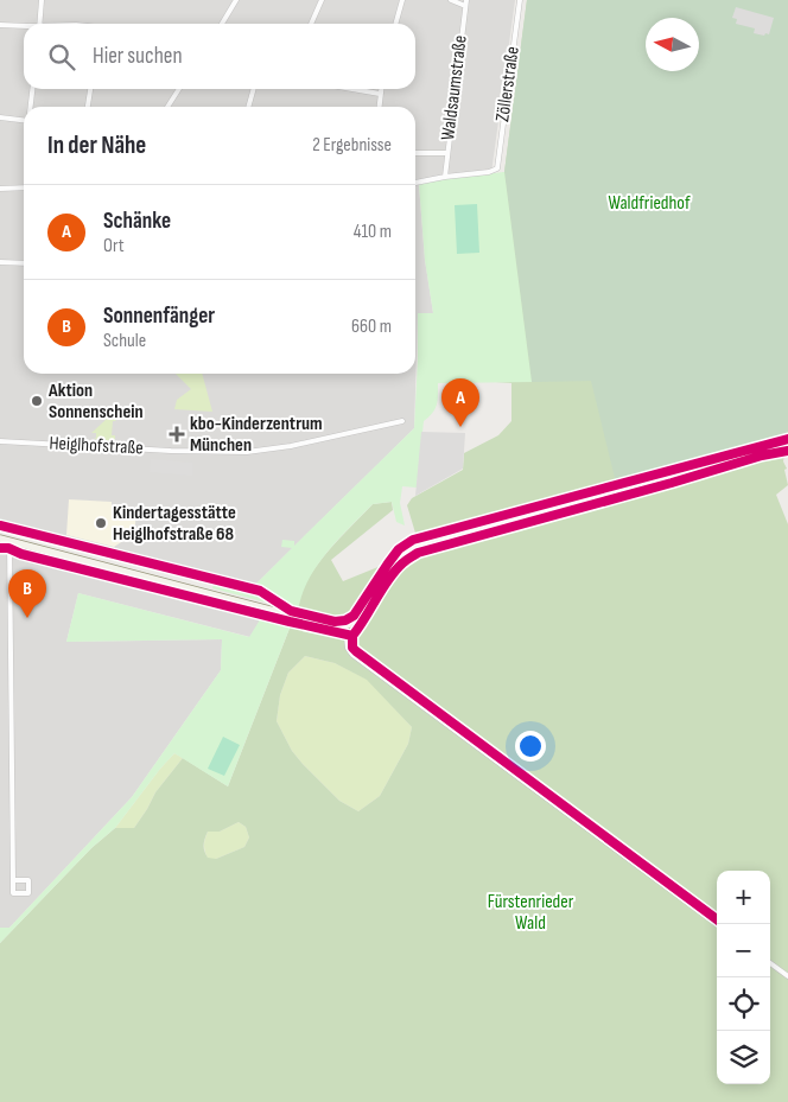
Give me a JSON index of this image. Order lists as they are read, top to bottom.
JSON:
{
  "streets": {
    "street": ["Zöllerstraße", "Waldsaumstraße", "Heiglhofstraße"]
  },
  "crossings": [
    ["Zöllerstraße", "Waldsaumstraße"]
  ],
  "parks": ["Waldfriedhof", "Fürstenrieder Wald"],
  "places": {
    "other": ["Aktion Sonnenschein", "Kindertagesstätte Heiglhofstraße 68"],
    "health": ["kbo-Kinderzentrum München"]
  },
  "north": "left",
  "page": {
    "search": "Hier suchen",
    "heading": ["In der Nähe", "2 Ergebnisse"],
    "list": [
      {
        "mark": "A",
        "name": "Schänke",
        "note": "Ort",
        "value": "410 m"
      },
      {
        "mark": "B",
        "name": "Sonnenfänger",
        "note": "Schule",
        "value": "660 m"
      }
    ],
    "pins": ["A", "B"],
    "map_buttons": ["+", "−"]
  }
}
